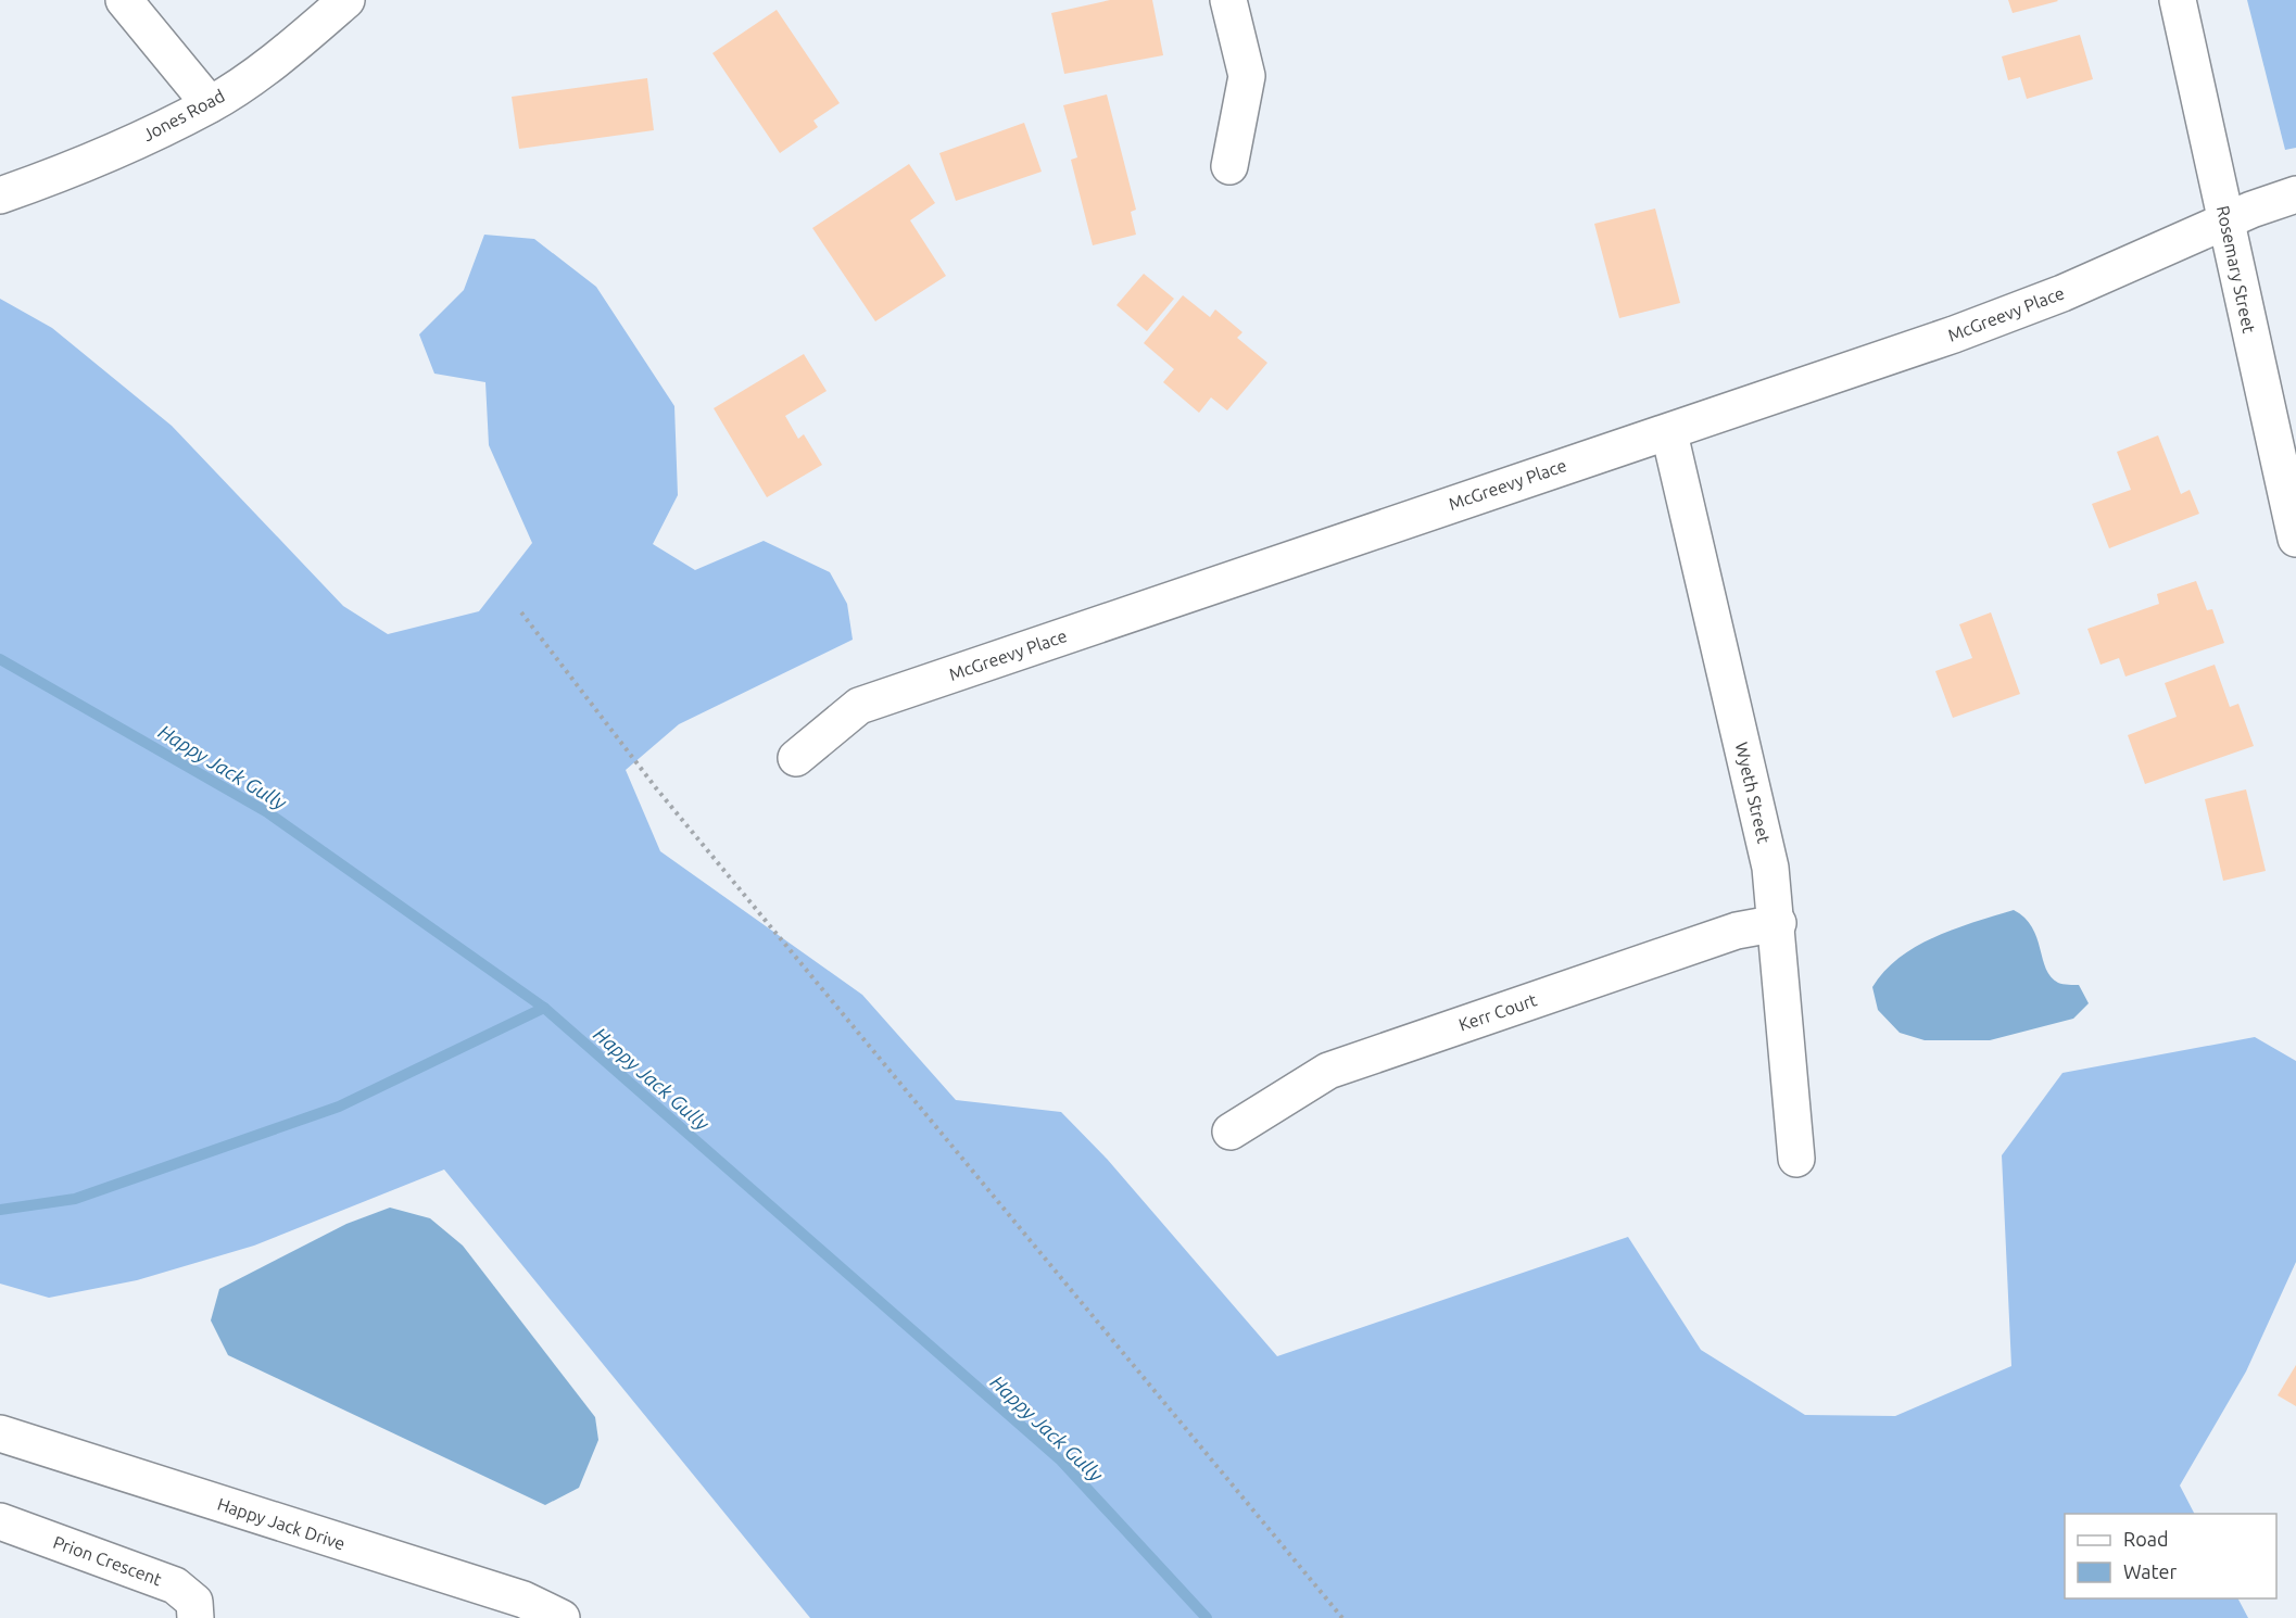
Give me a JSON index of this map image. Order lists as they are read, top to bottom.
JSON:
{
  "streets": {
    "street": [
      "Jones Road",
      "Rosemary Street",
      "McGreevy Place",
      "Wyeth Street",
      "Kerr Court",
      "Happy Jack Drive",
      "Prion Crescent"
    ]
  },
  "crossings": [
    ["Rosemary Street", "McGreevy Place"],
    ["McGreevy Place", "Wyeth Street"],
    ["Wyeth Street", "Kerr Court"]
  ],
  "water": ["Happy Jack Gully"],
  "legend": ["Road", "Water"]
}
